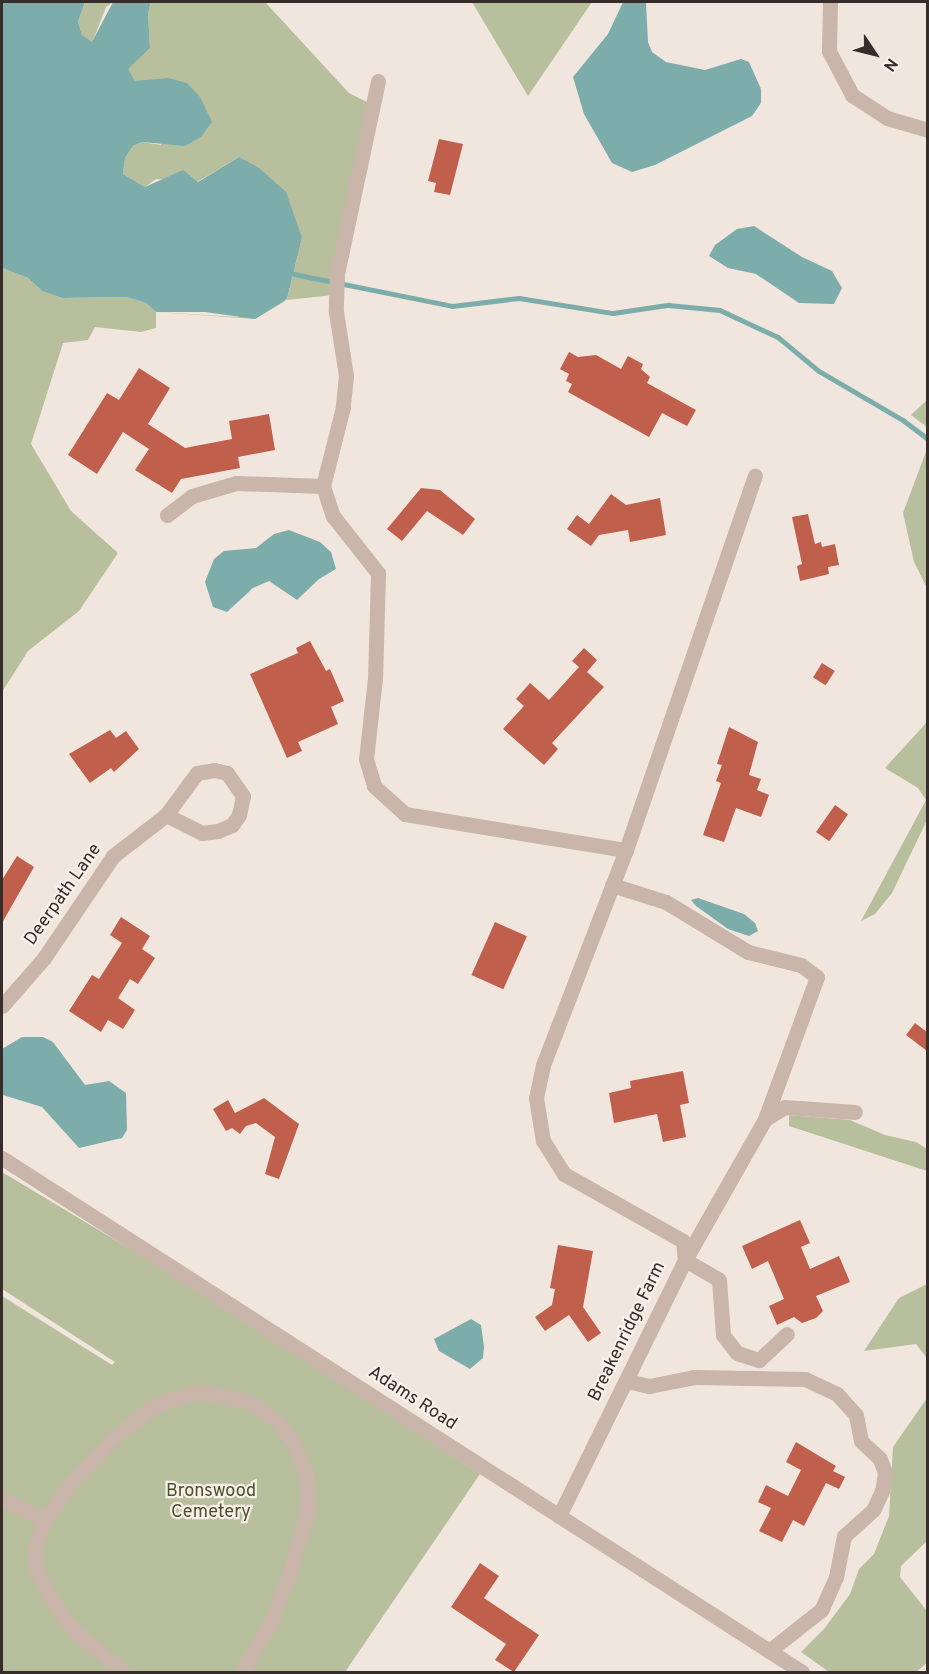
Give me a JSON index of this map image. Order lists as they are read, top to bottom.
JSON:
{
  "streets": {
    "street": ["Deerpath Lane", "Breakenridge Farm", "Adams Road"]
  },
  "crossings": [
    ["Breakenridge Farm", "Adams Road"]
  ],
  "parks": ["Bronswood Cemetery"],
  "north": "bottom right"
}
